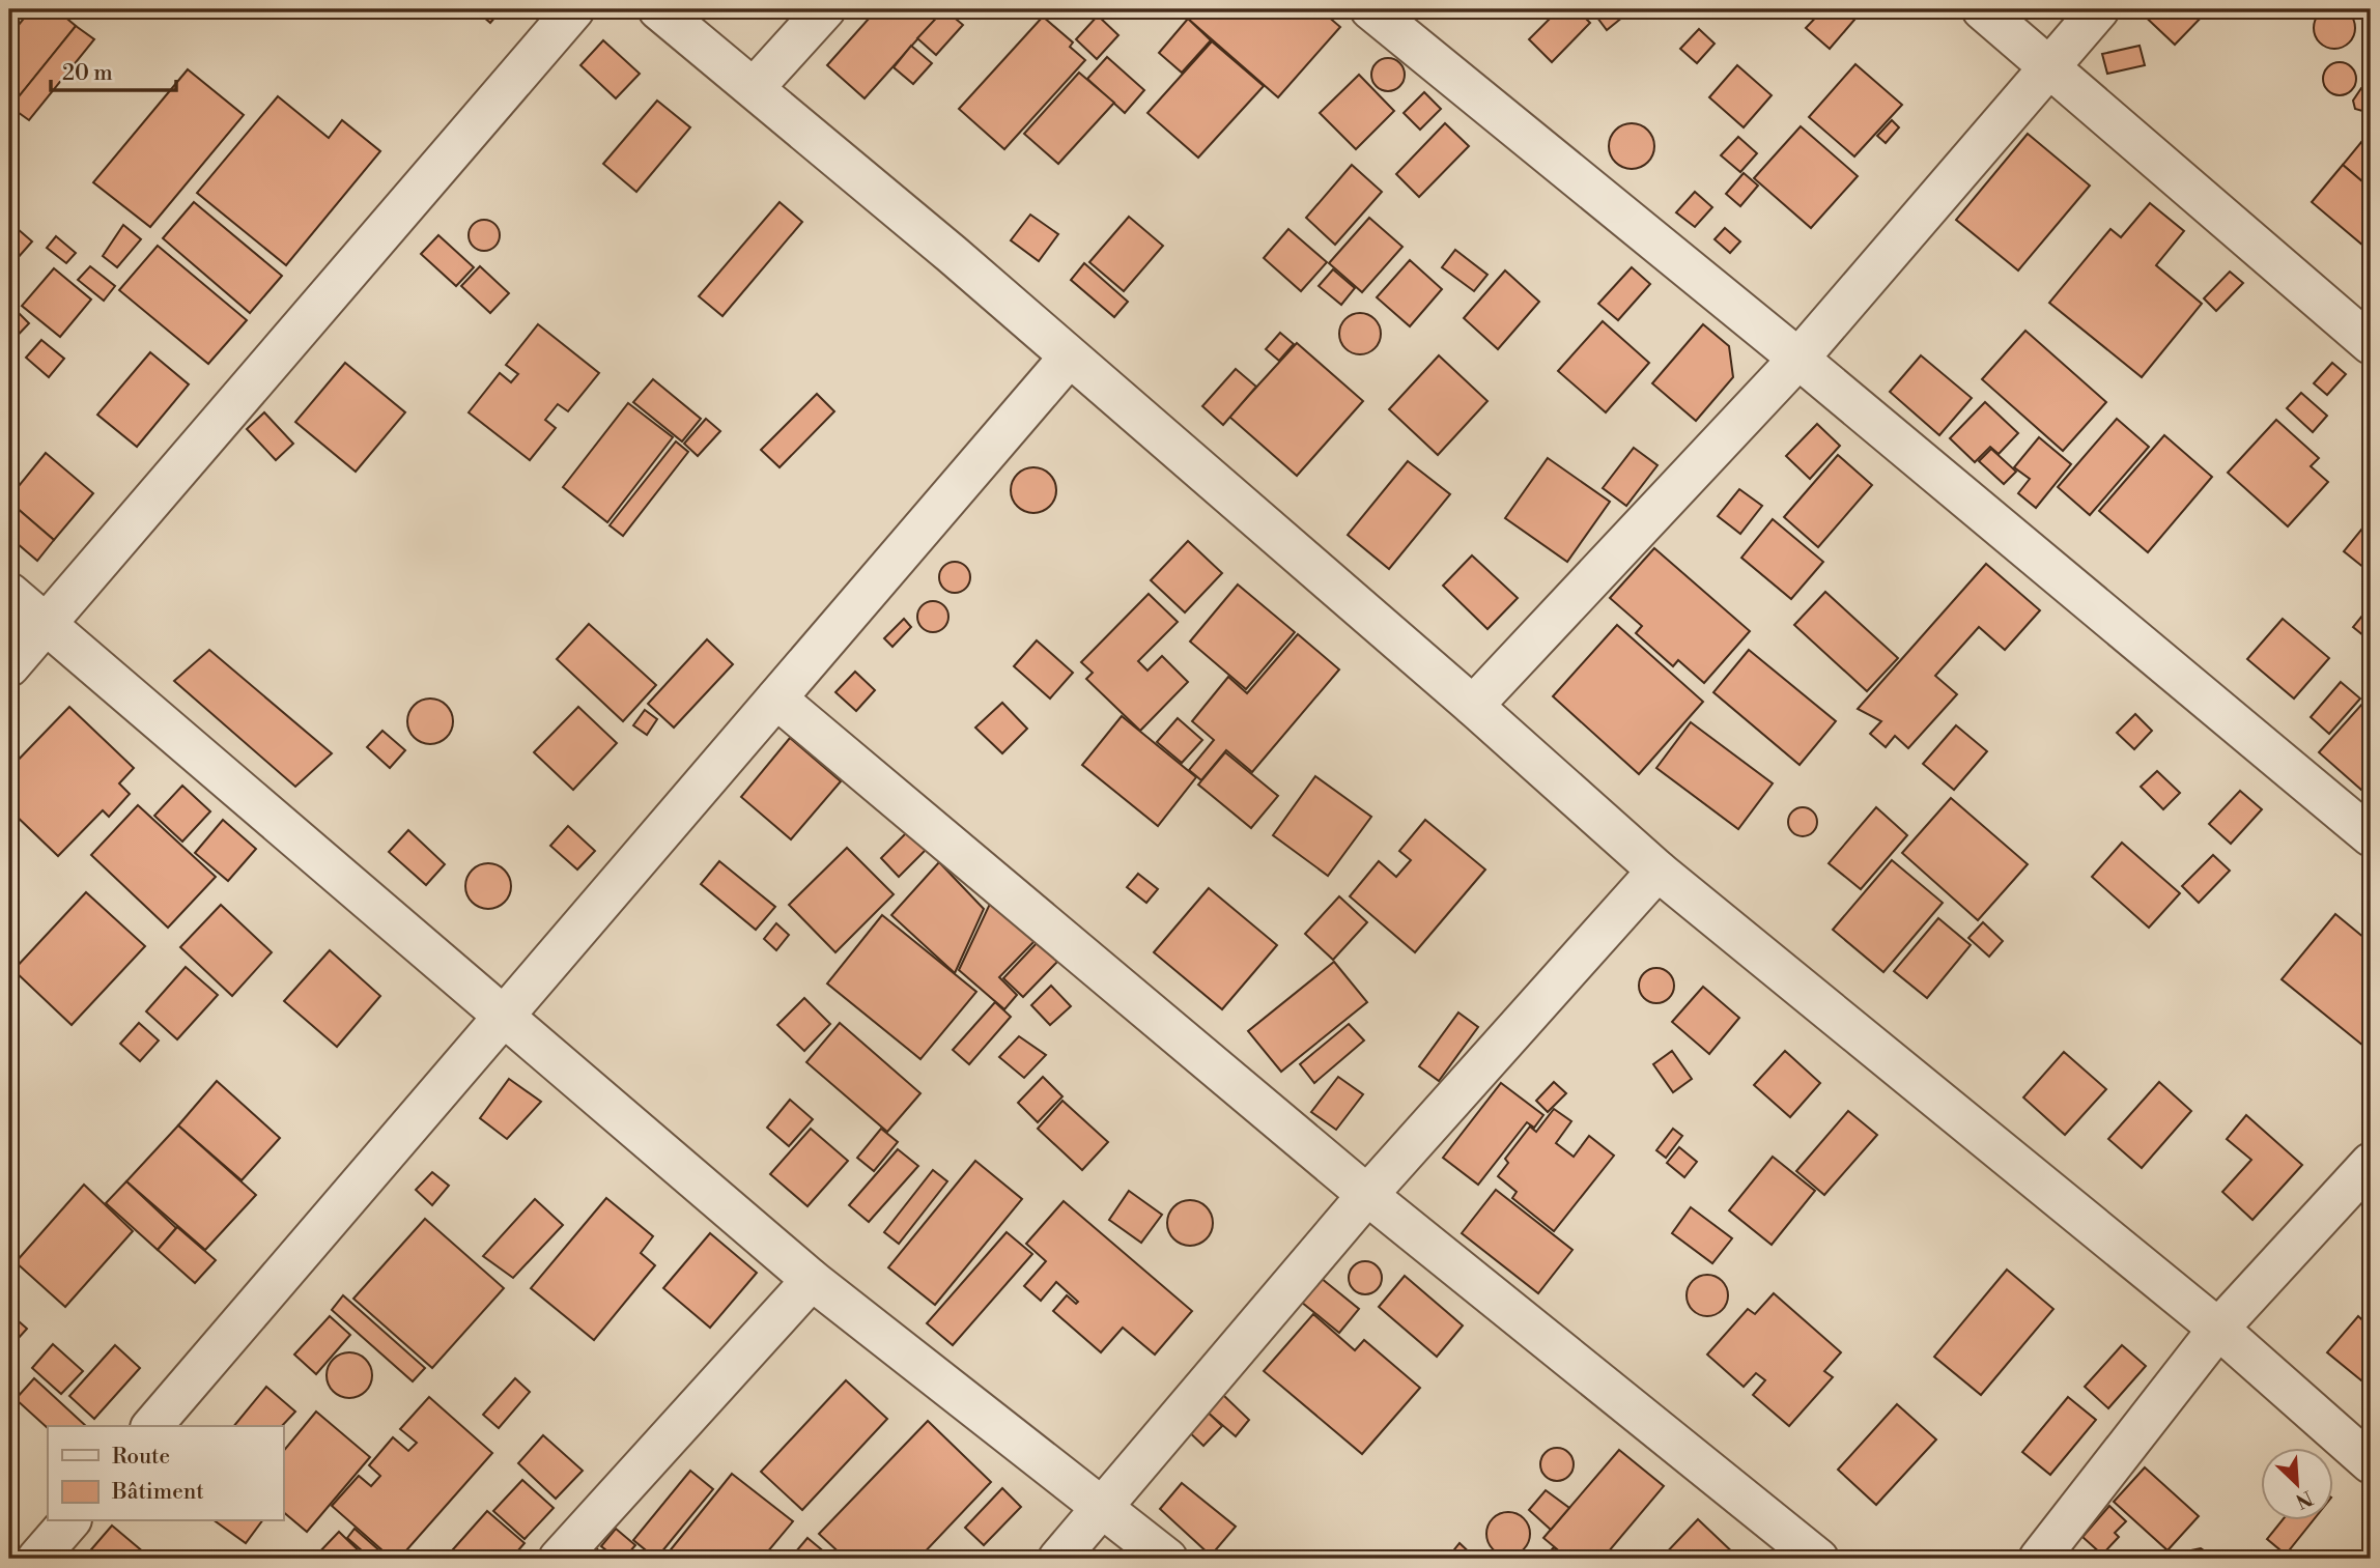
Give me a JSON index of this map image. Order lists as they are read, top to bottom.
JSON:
{
  "legend": ["Route", "Bâtiment"],
  "scale_bar": "20 m",
  "north": "bottom right"
}
